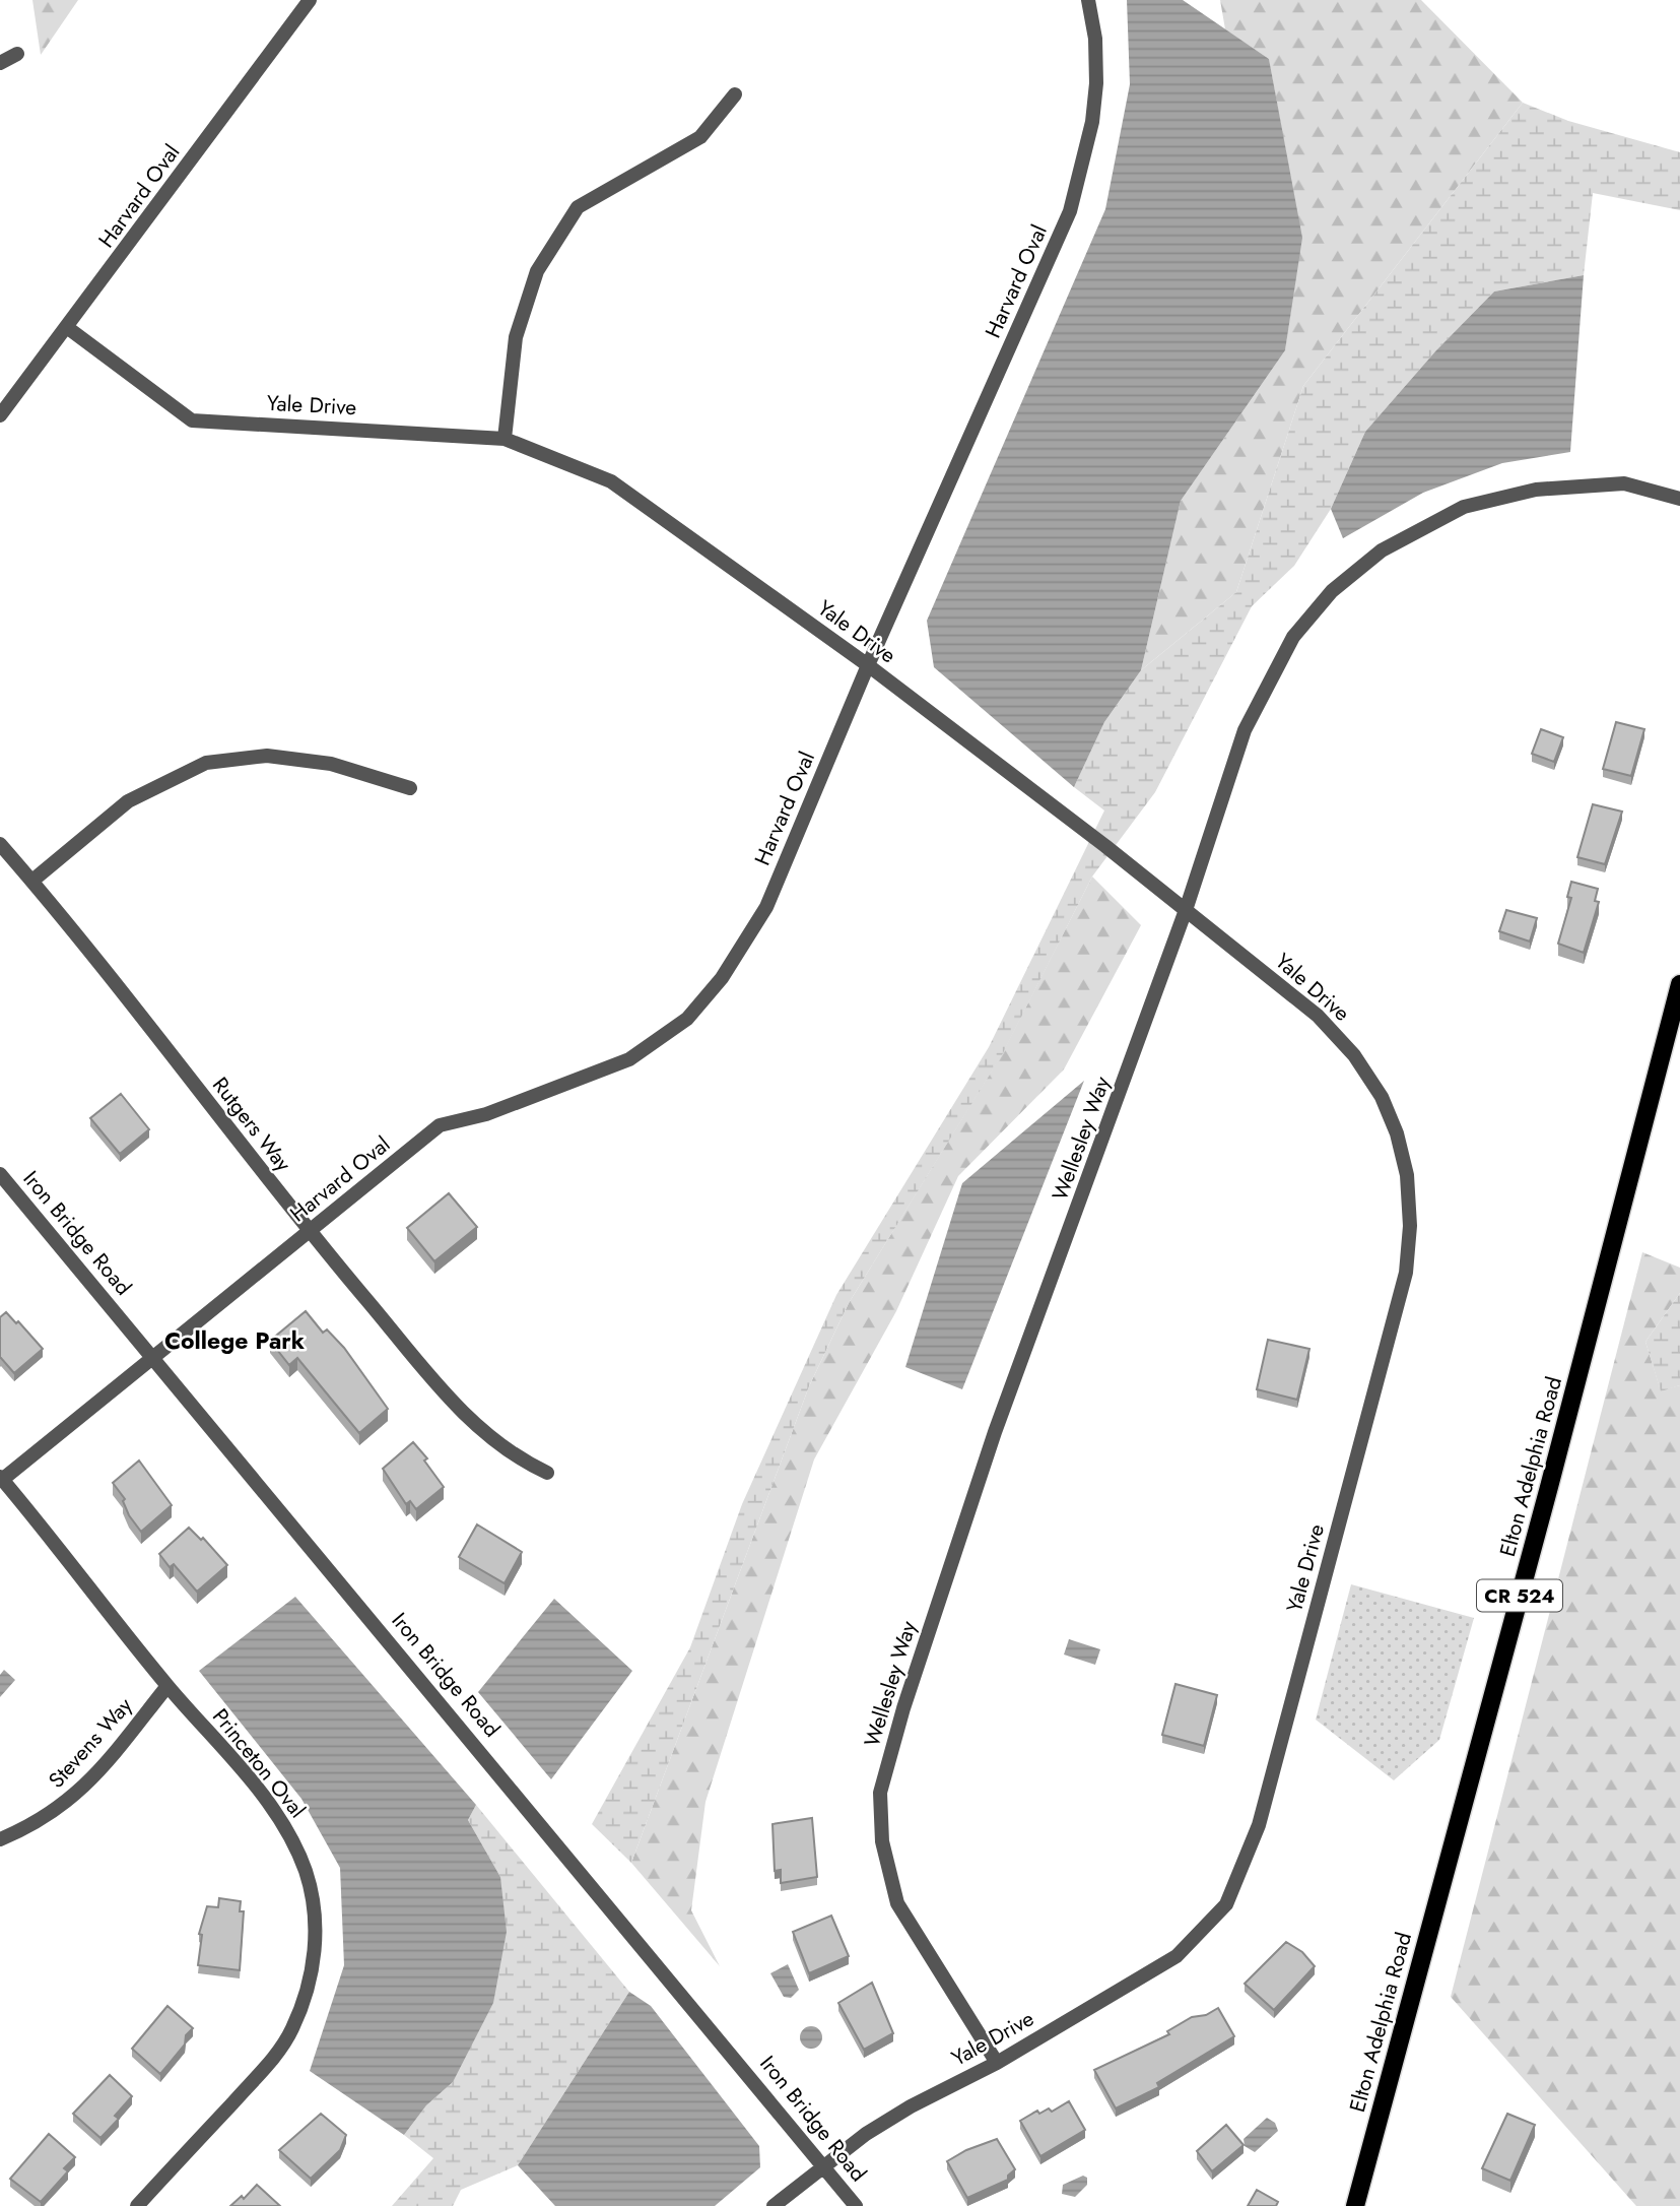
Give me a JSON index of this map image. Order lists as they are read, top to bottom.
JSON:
{
  "streets": {
    "main road": ["Elton Adelphia Road", "CR 524"],
    "street": [
      "Harvard Oval",
      "Yale Drive",
      "Rutgers Way",
      "Wellesley Way",
      "Iron Bridge Road",
      "Stevens Way",
      "Princeton Oval"
    ]
  },
  "crossings": [
    ["Harvard Oval", "Yale Drive"],
    ["Harvard Oval", "Rutgers Way"],
    ["Harvard Oval", "Iron Bridge Road"],
    ["Harvard Oval", "Princeton Oval"],
    ["Yale Drive", "Wellesley Way"],
    ["Yale Drive", "Iron Bridge Road"],
    ["Stevens Way", "Princeton Oval"]
  ],
  "districts": ["College Park"]
}
